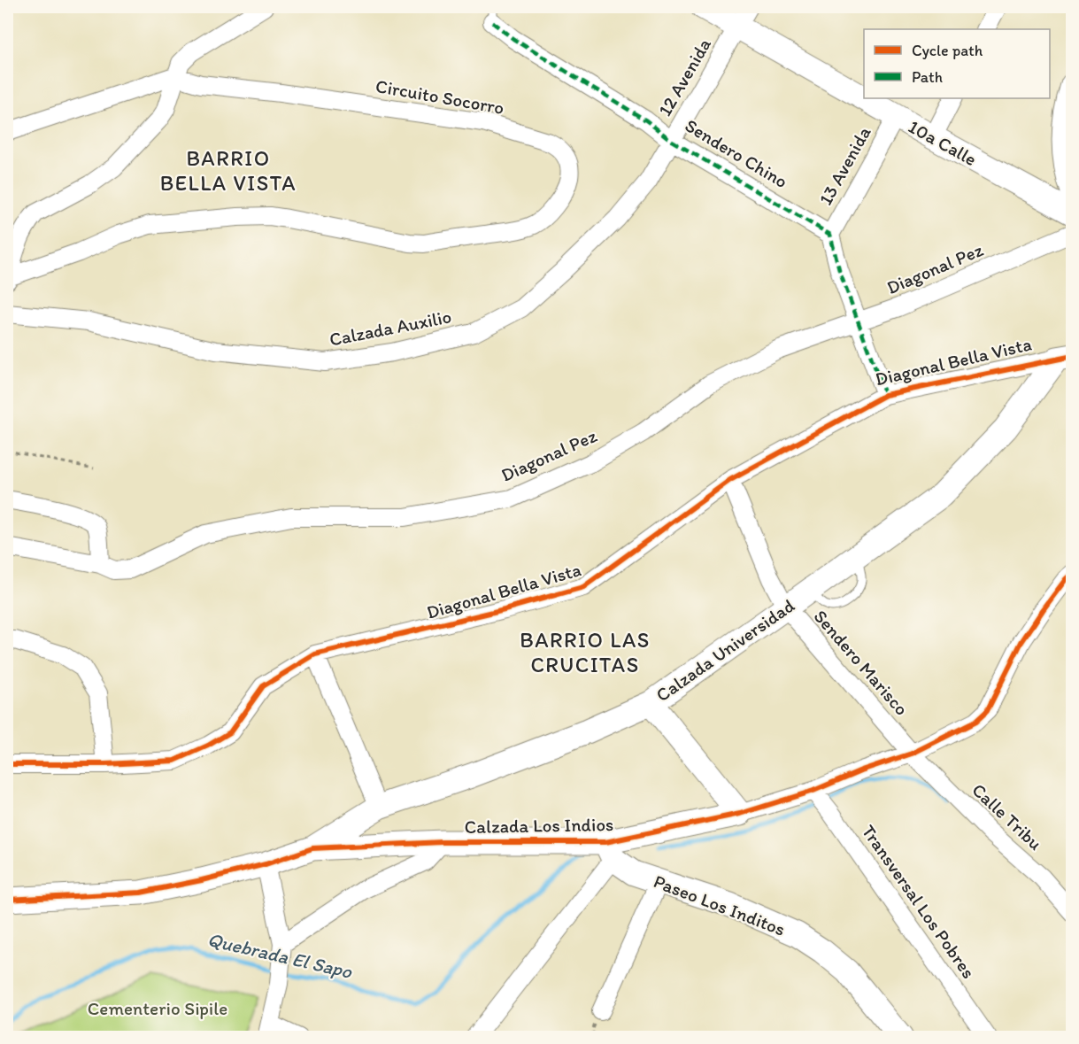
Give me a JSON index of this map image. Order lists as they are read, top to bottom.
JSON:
{
  "streets": {
    "street": [
      "12 Avenida",
      "Circuito Socorro",
      "10a Calle",
      "Sendero Chino",
      "13 Avenida",
      "Diagonal Pez",
      "Calzada Auxilio",
      "Diagonal Bella Vista",
      "Calzada Universidad",
      "Sendero Marisco",
      "Calle Tribu",
      "Calzada Los Indios",
      "Transversal Los Pobres",
      "Paseo Los Inditos"
    ]
  },
  "crossings": [
    ["12 Avenida", "10a Calle"],
    ["12 Avenida", "Sendero Chino"],
    ["12 Avenida", "Calzada Auxilio"],
    ["10a Calle", "13 Avenida"],
    ["Sendero Chino", "13 Avenida"],
    ["Sendero Chino", "Calzada Auxilio"],
    ["Diagonal Bella Vista", "Calzada Universidad"],
    ["Diagonal Bella Vista", "Sendero Marisco"],
    ["Calzada Universidad", "Sendero Marisco"],
    ["Calzada Universidad", "Calzada Los Indios"],
    ["Sendero Marisco", "Calle Tribu"],
    ["Sendero Marisco", "Calzada Los Indios"],
    ["Calle Tribu", "Calzada Los Indios"],
    ["Calzada Los Indios", "Transversal Los Pobres"],
    ["Calzada Los Indios", "Paseo Los Inditos"]
  ],
  "districts": ["BARRIO BELLA VISTA", "BARRIO LAS CRUCITAS"],
  "water": ["Quebrada El Sapo"],
  "parks": ["Cementerio Sipile"],
  "legend": ["Cycle path", "Path"]
}
